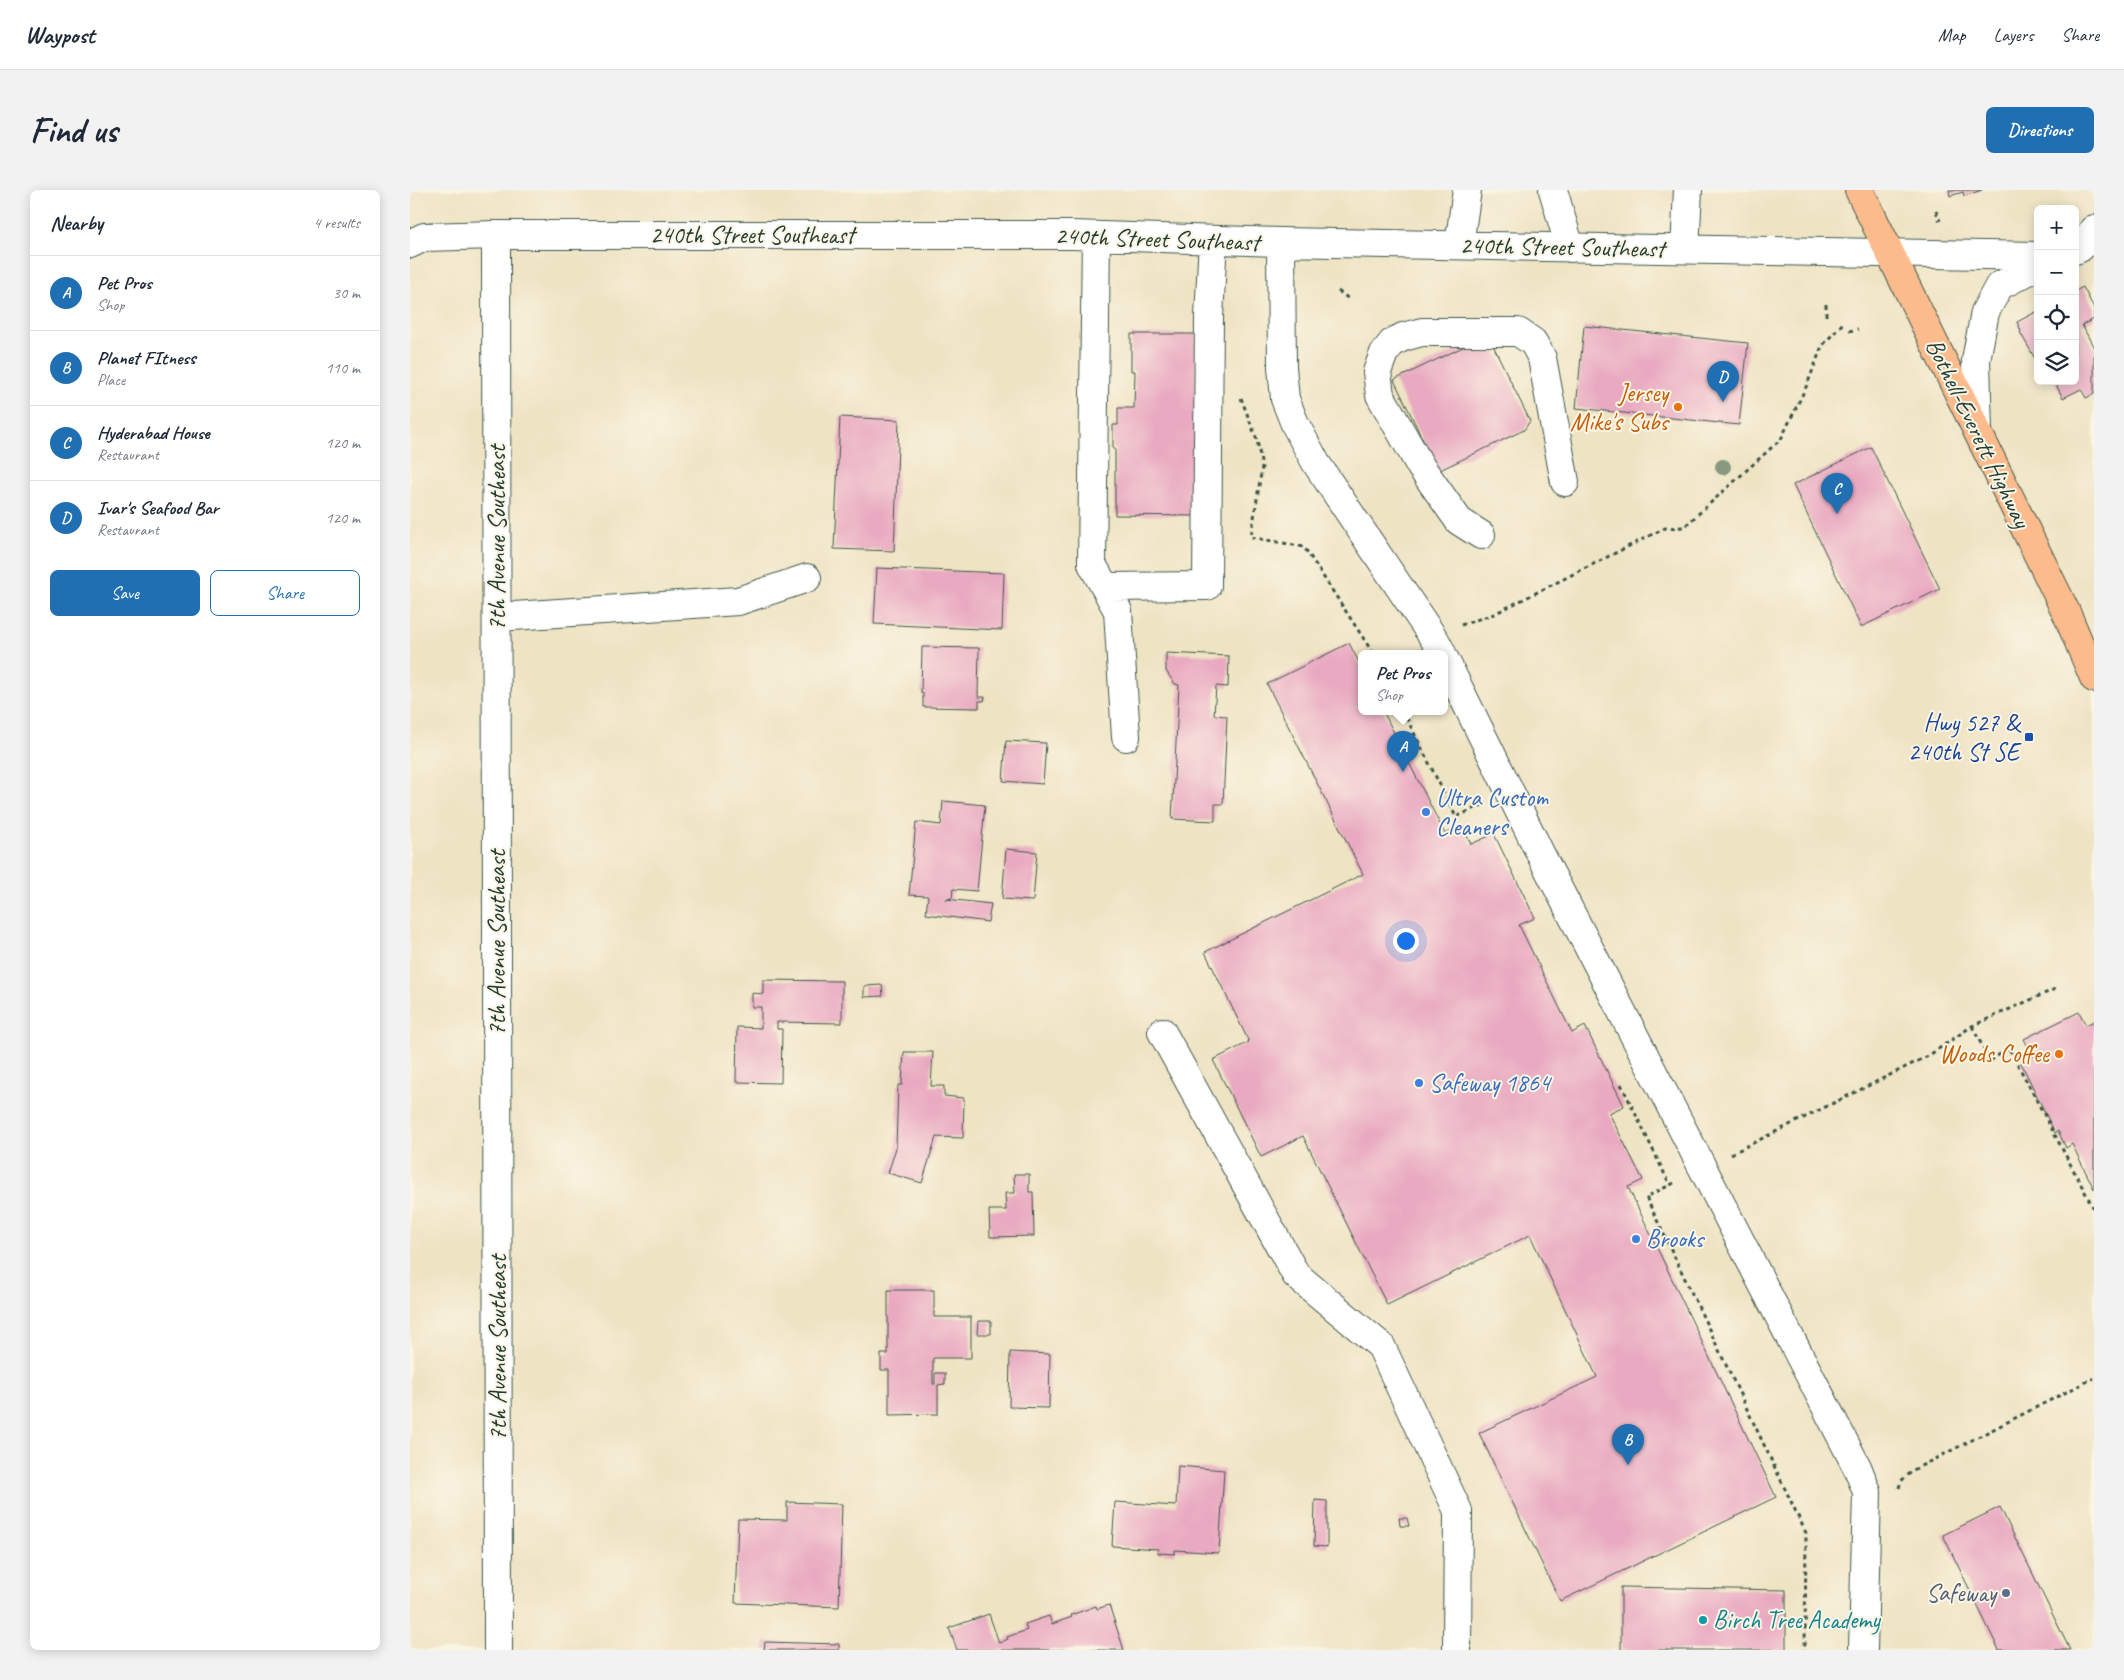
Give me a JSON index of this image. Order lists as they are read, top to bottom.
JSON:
{
  "streets": {
    "main road": ["Bothell-Everett Highway"],
    "street": ["240th Street Southeast", "7th Avenue Southeast"]
  },
  "crossings": [
    ["240th Street Southeast", "Bothell-Everett Highway"],
    ["240th Street Southeast", "7th Avenue Southeast"]
  ],
  "places": {
    "other": [
      "Jersey Mike's Subs",
      "Ultra Custom Cleaners",
      "Woods Coffee",
      "Safeway 1864",
      "Brooks",
      "Safeway",
      "Birch Tree Academy"
    ],
    "transit": ["Hwy 527 & 240th St SE"]
  },
  "page": {
    "header": "Waypost",
    "nav": ["Map", "Layers", "Share"],
    "buttons": [
      "Directions",
      ["Save", "Share"]
    ],
    "title": "Find us",
    "heading": ["Nearby", "4 results"],
    "map_buttons": ["+", "−"],
    "list": [
      {
        "mark": "A",
        "name": "Pet Pros",
        "note": "Shop",
        "value": "30 m"
      },
      {
        "mark": "B",
        "name": "Planet FItness",
        "note": "Place",
        "value": "110 m"
      },
      {
        "mark": "C",
        "name": "Hyderabad House",
        "note": "Restaurant",
        "value": "120 m"
      },
      {
        "mark": "D",
        "name": "Ivar's Seafood Bar",
        "note": "Restaurant",
        "value": "120 m"
      }
    ],
    "pins": [
      "D",
      "C",
      "A",
      "B"
    ],
    "popup": ["Pet Pros", "Shop"]
  }
}
